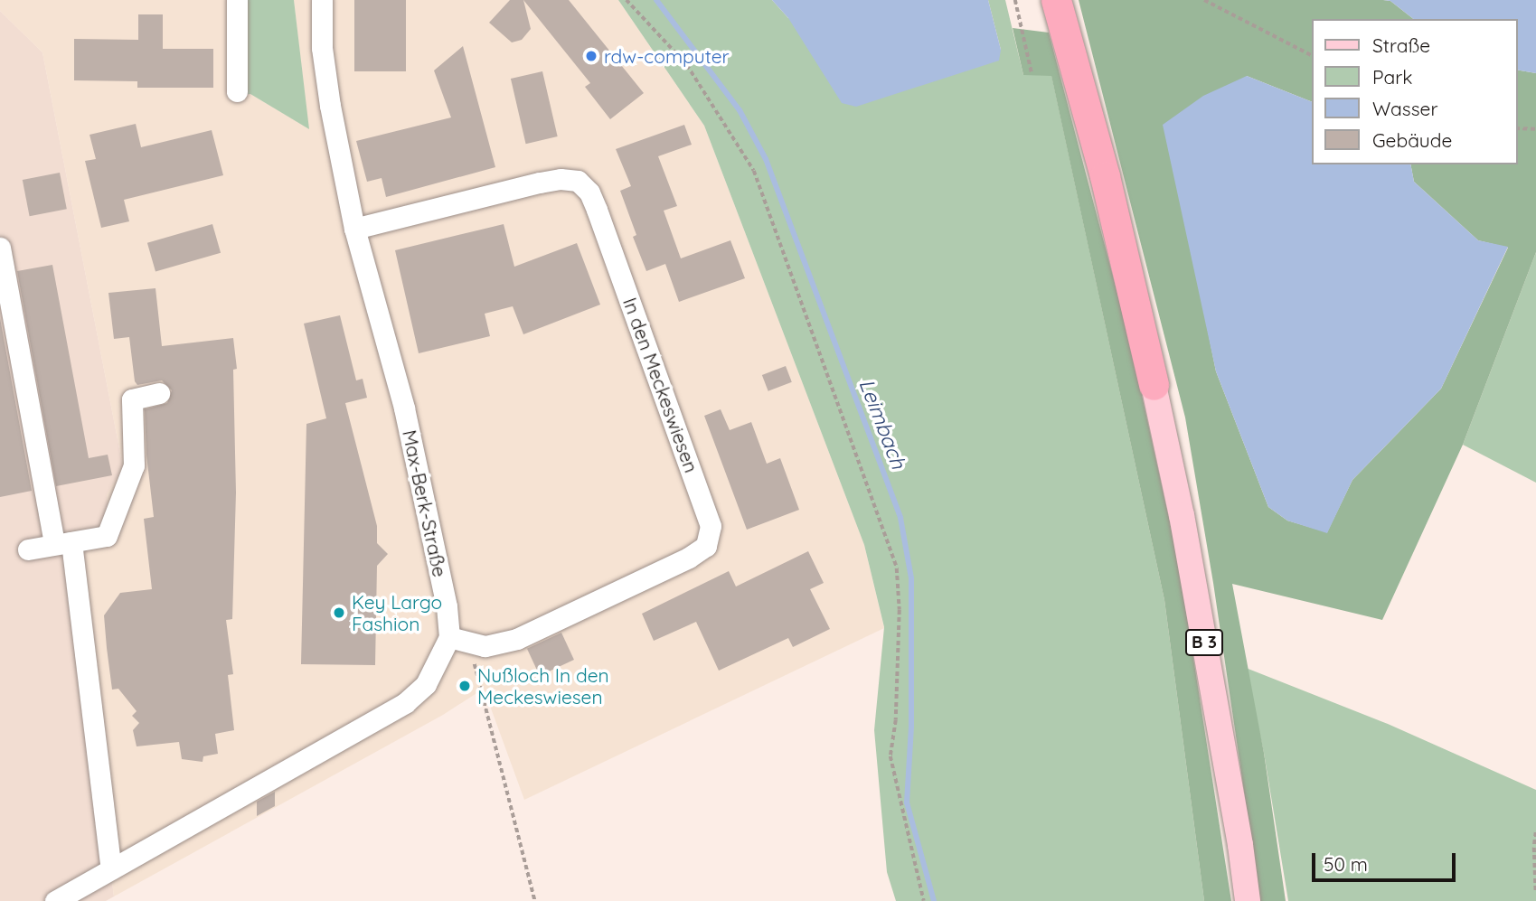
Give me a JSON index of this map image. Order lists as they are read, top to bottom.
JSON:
{
  "streets": {
    "highway": ["B 3"],
    "street": ["In den Meckeswiesen", "Max-Berk-Straße"]
  },
  "crossings": [
    ["In den Meckeswiesen", "Max-Berk-Straße"]
  ],
  "water": ["Leimbach"],
  "places": ["rdw-computer", "Key Largo Fashion", "Nußloch In den Meckeswiesen"],
  "legend": [
    "Straße",
    "Park",
    "Wasser",
    "Gebäude"
  ],
  "scale_bar": "50 m"
}
